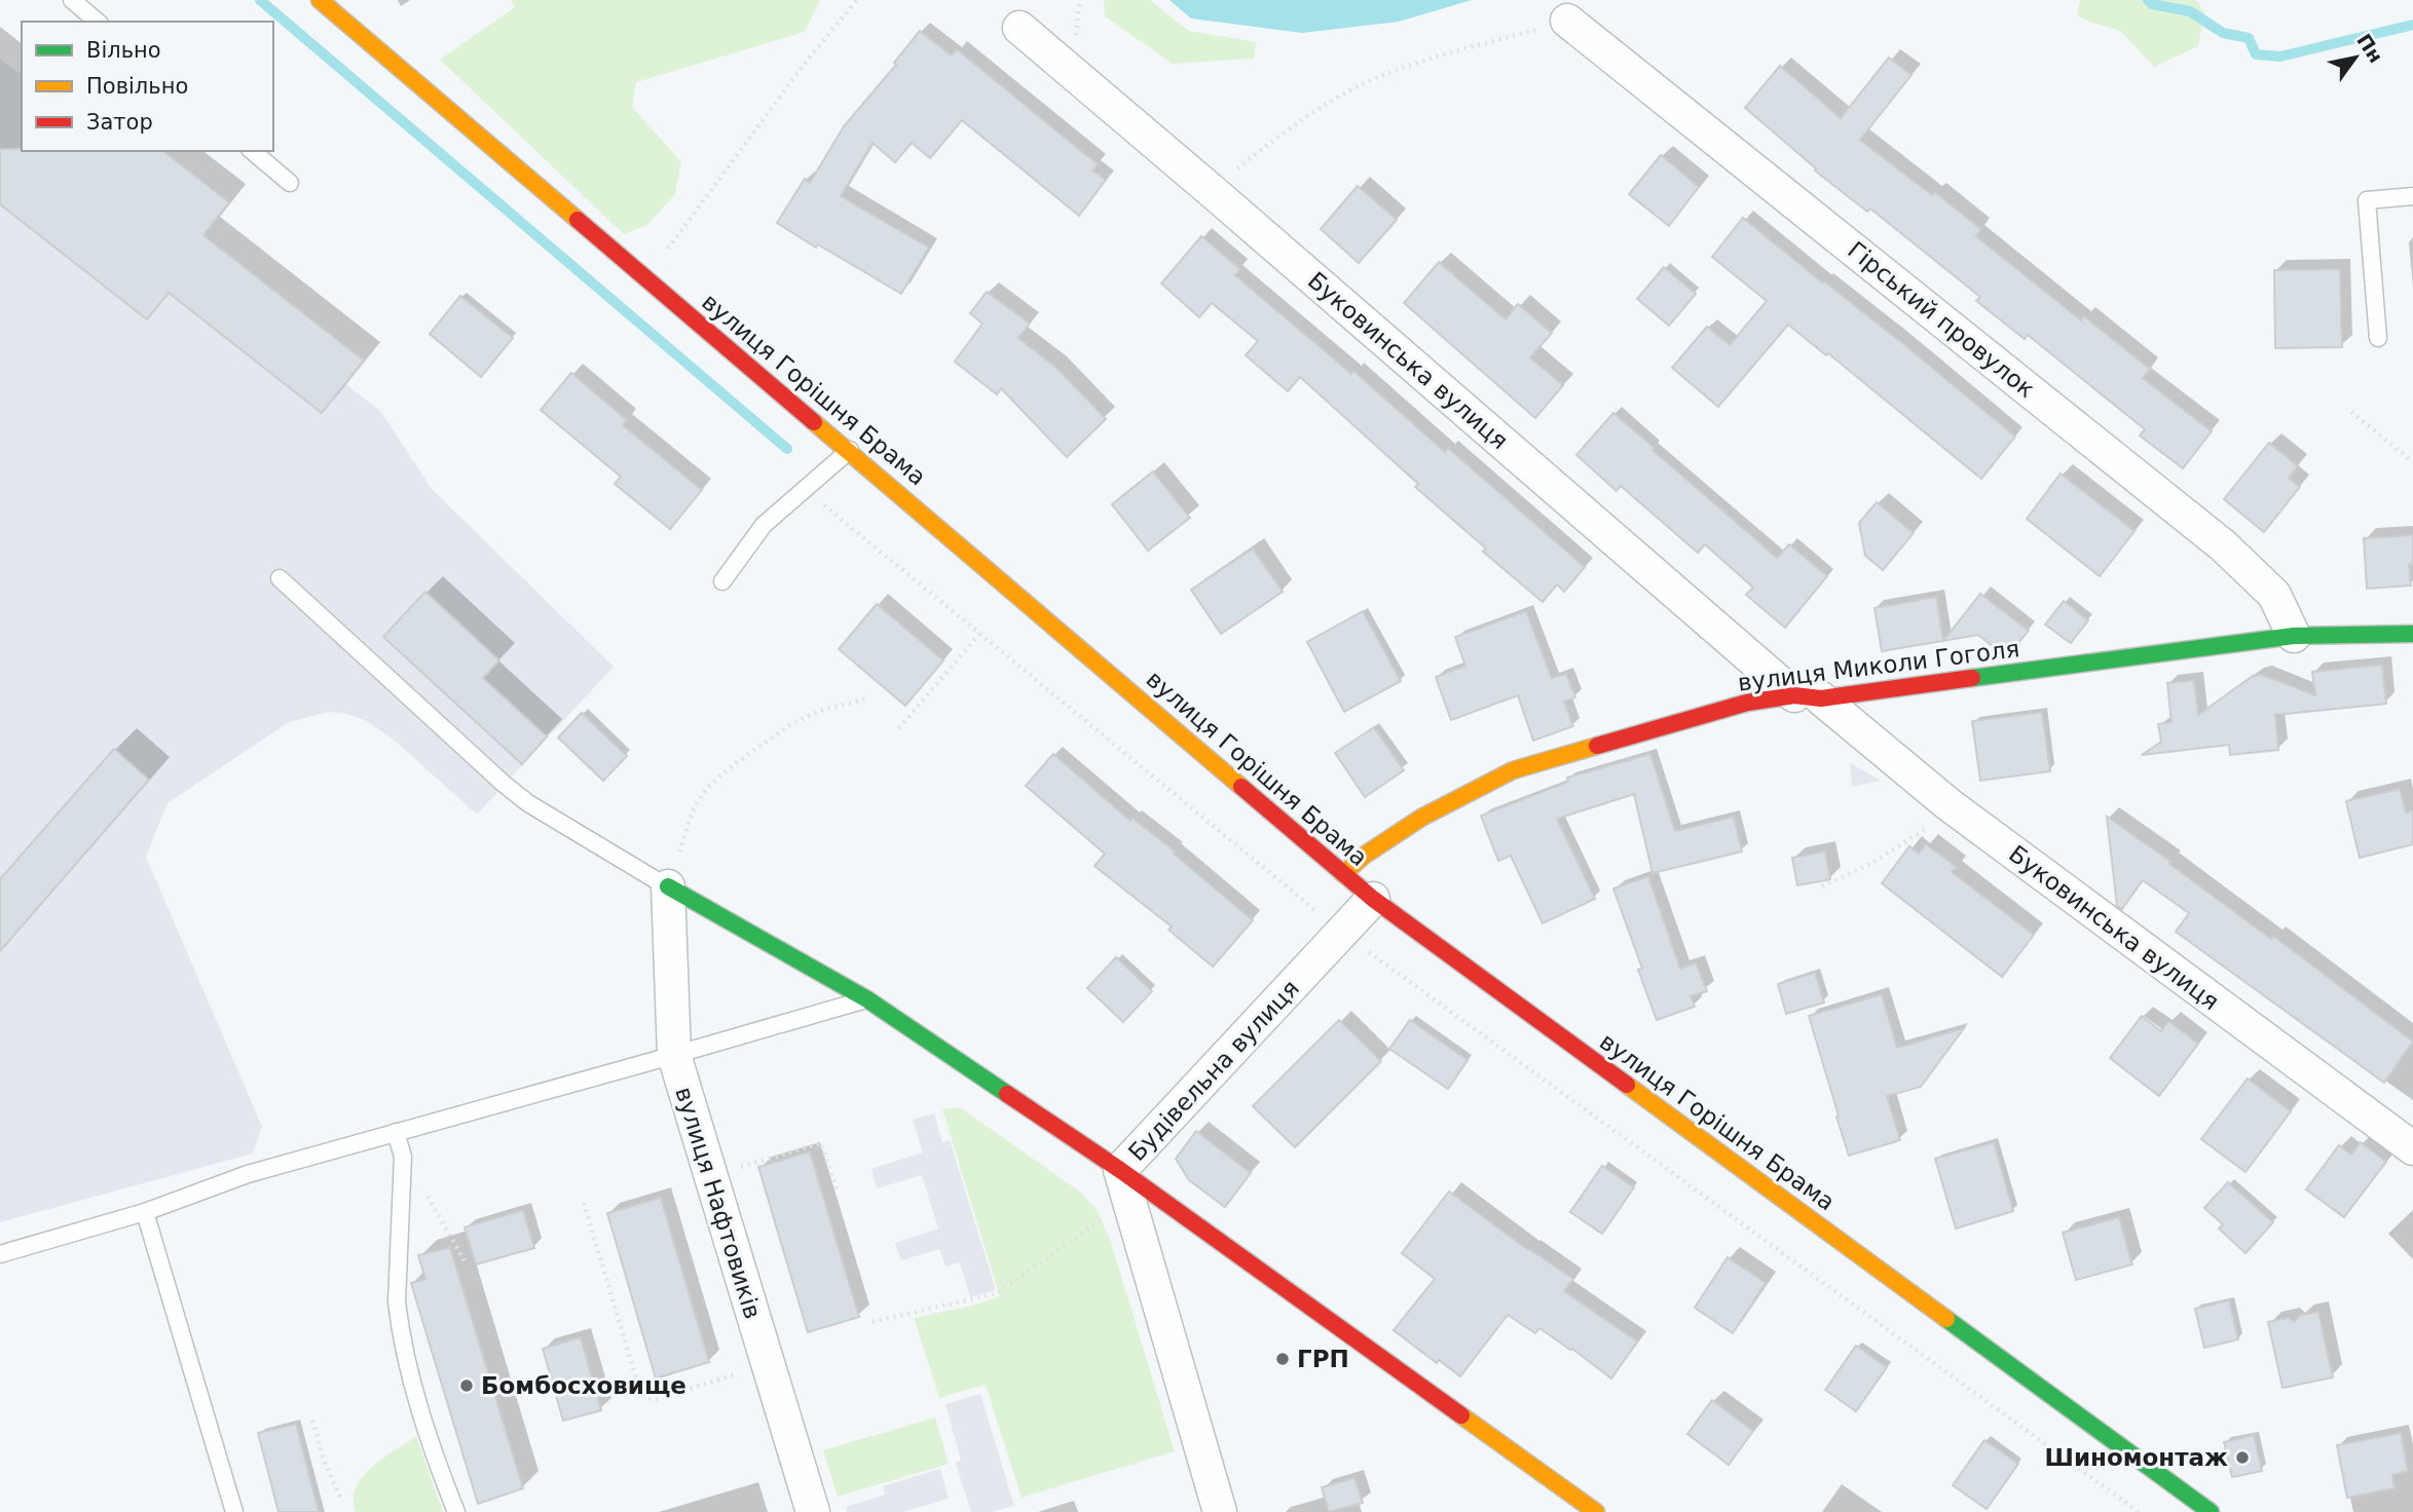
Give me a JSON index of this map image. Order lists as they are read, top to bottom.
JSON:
{
  "streets": {
    "street": [
      "Гірський провулок",
      "Буковинська вулиця",
      "вулиця Горішня Брама",
      "вулиця Миколи Гоголя",
      "Будівельна вулиця",
      "вулиця Нафтовиків"
    ]
  },
  "crossings": [
    ["Гірський провулок", "вулиця Миколи Гоголя"],
    ["Буковинська вулиця", "вулиця Миколи Гоголя"],
    ["вулиця Горішня Брама", "вулиця Миколи Гоголя"],
    ["вулиця Горішня Брама", "Будівельна вулиця"]
  ],
  "places": ["ГРП", "Бомбосховище", "Шиномонтаж"],
  "legend": ["Вільно", "Повільно", "Затор"],
  "north": "top right"
}
